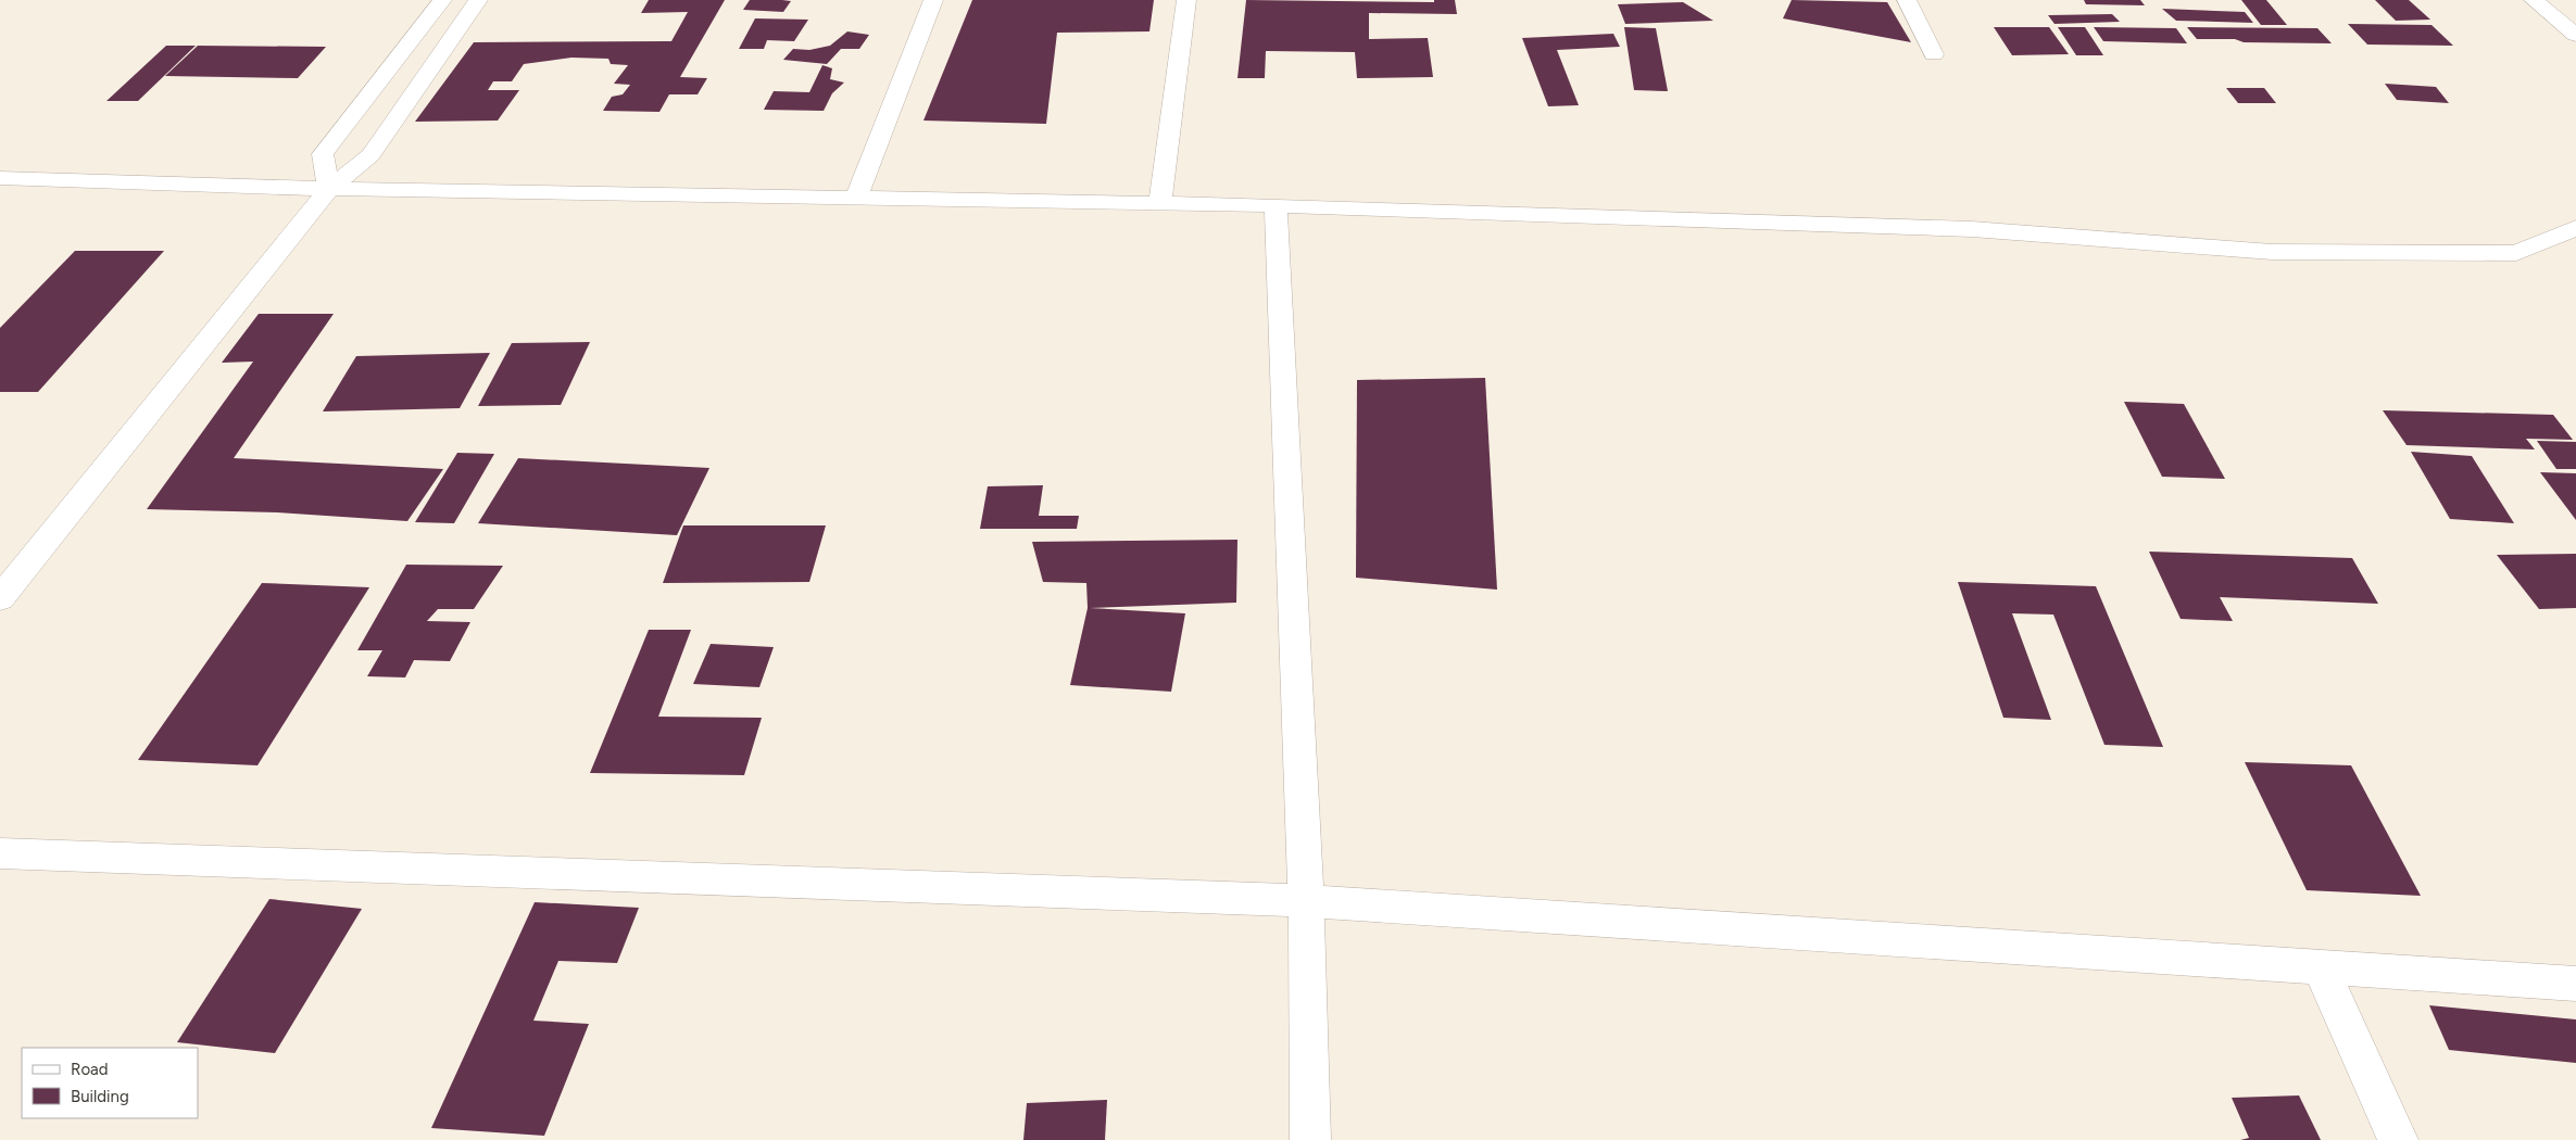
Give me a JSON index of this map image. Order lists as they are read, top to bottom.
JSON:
{
  "legend": ["Road", "Building"]
}
